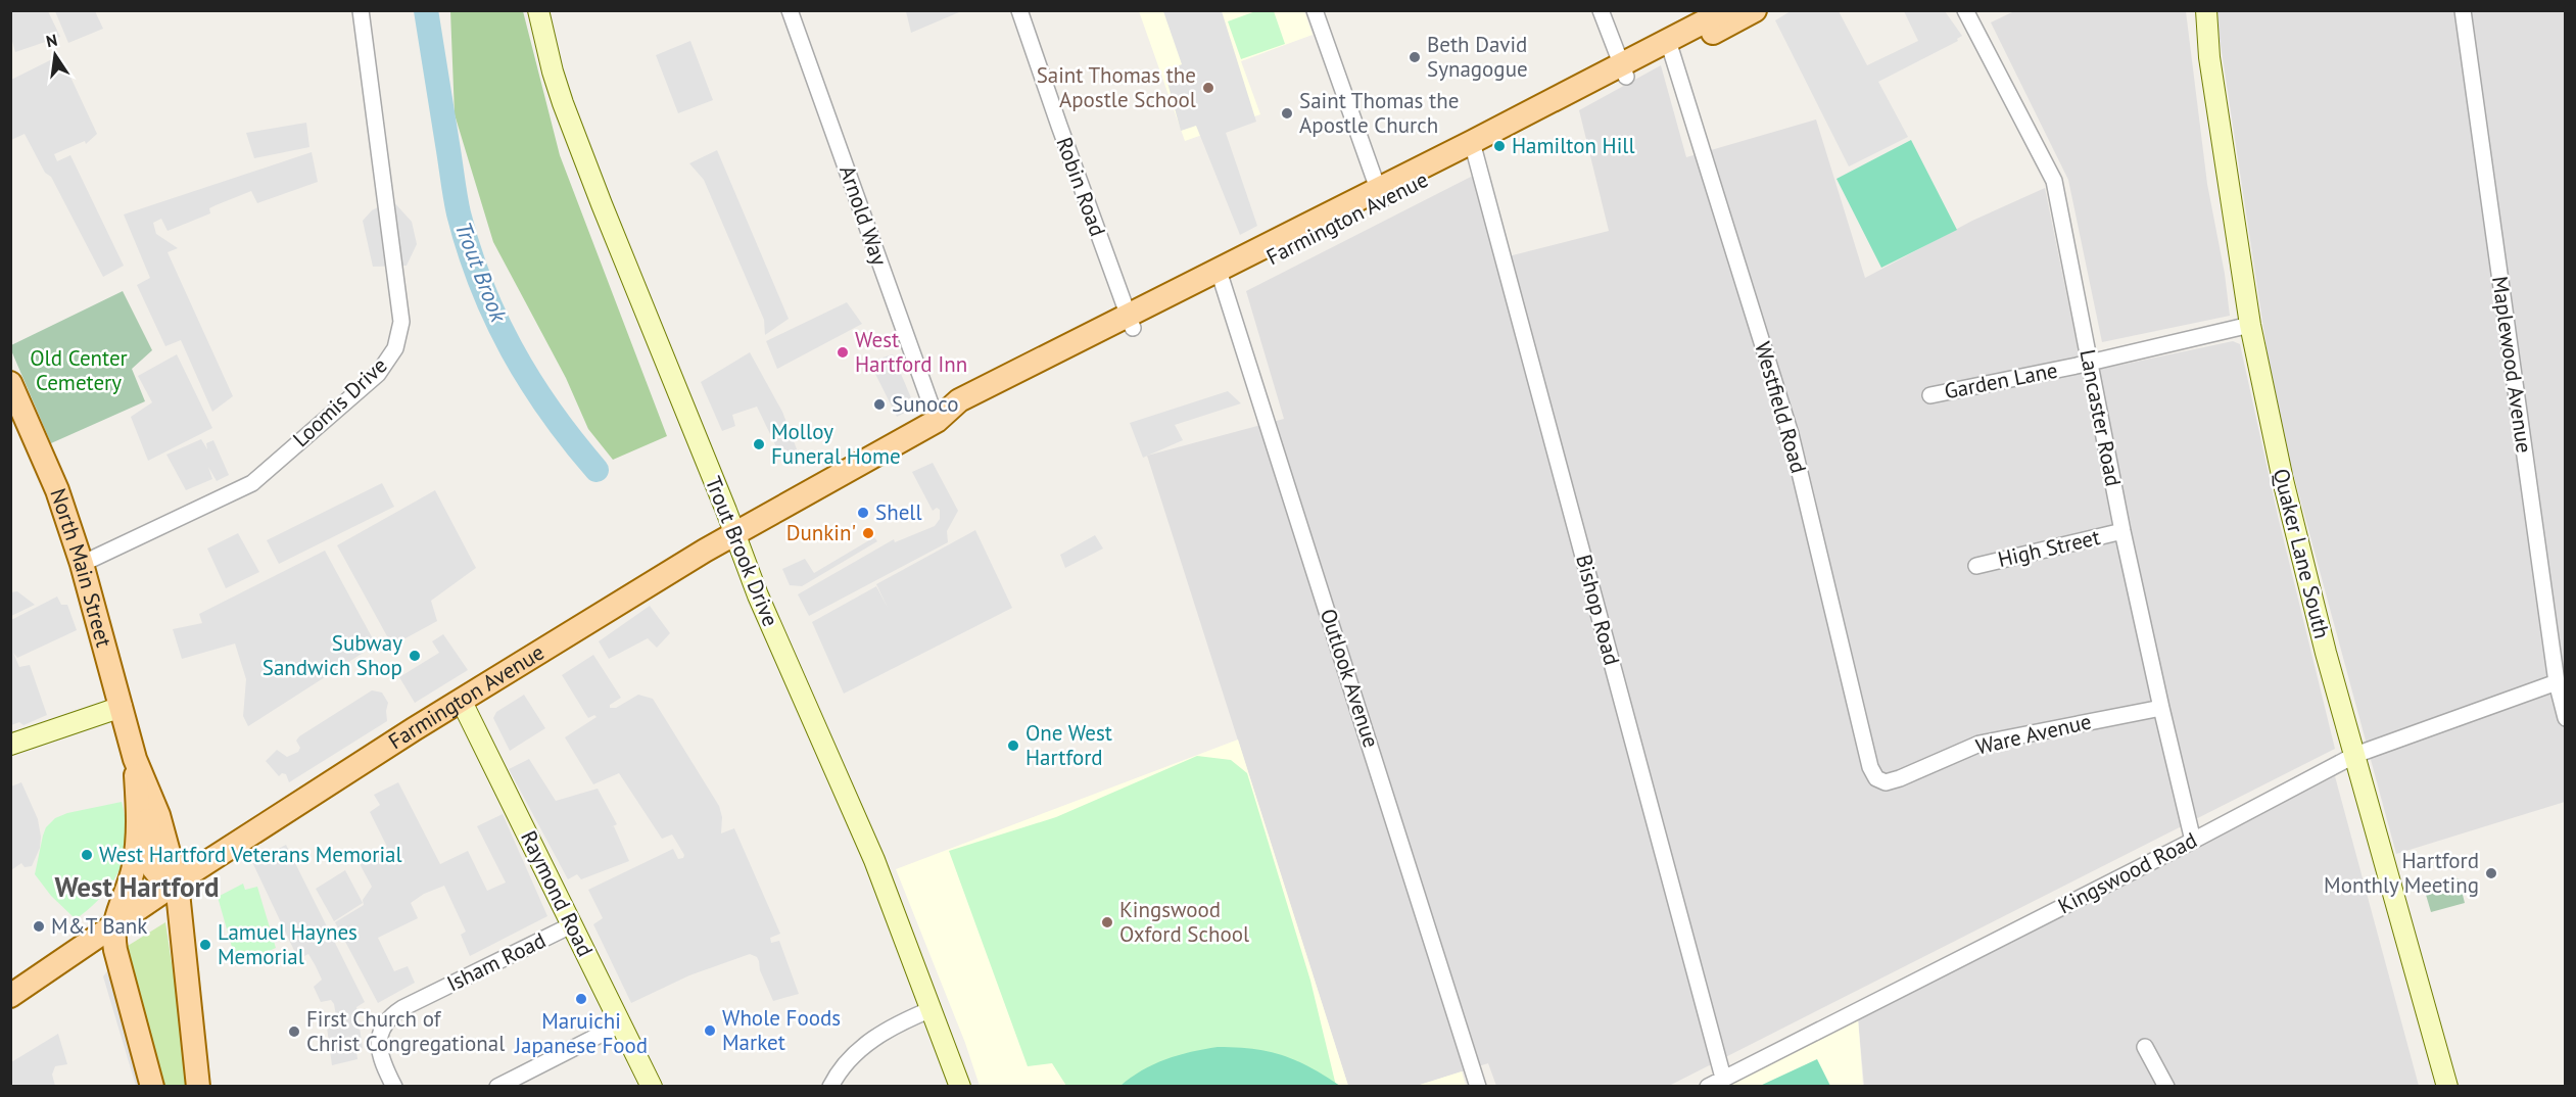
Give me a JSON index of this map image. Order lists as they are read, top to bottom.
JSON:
{
  "streets": {
    "main road": [
      "Farmington Avenue",
      "Trout Brook Drive",
      "Quaker Lane South",
      "North Main Street",
      "Raymond Road"
    ],
    "street": [
      "Robin Road",
      "Arnold Way",
      "Maplewood Avenue",
      "Garden Lane",
      "Loomis Drive",
      "Westfield Road",
      "Lancaster Road",
      "High Street",
      "Bishop Road",
      "Outlook Avenue",
      "Ware Avenue",
      "Kingswood Road",
      "Isham Road"
    ]
  },
  "crossings": [
    ["Robin Road", "Farmington Avenue"],
    ["Arnold Way", "Farmington Avenue"],
    ["Farmington Avenue", "Westfield Road"],
    ["Farmington Avenue", "Trout Brook Drive"],
    ["Farmington Avenue", "North Main Street"],
    ["Farmington Avenue", "Bishop Road"],
    ["Farmington Avenue", "Outlook Avenue"],
    ["Farmington Avenue", "Raymond Road"],
    ["Maplewood Avenue", "Kingswood Road"],
    ["Garden Lane", "Lancaster Road"],
    ["Garden Lane", "Quaker Lane South"],
    ["Loomis Drive", "North Main Street"],
    ["Westfield Road", "Ware Avenue"],
    ["Lancaster Road", "High Street"],
    ["Lancaster Road", "Ware Avenue"],
    ["Lancaster Road", "Kingswood Road"],
    ["Quaker Lane South", "Kingswood Road"],
    ["Bishop Road", "Kingswood Road"],
    ["Raymond Road", "Isham Road"]
  ],
  "districts": ["West Hartford"],
  "water": ["Trout Brook"],
  "parks": ["Old Center Cemetery"],
  "places": [
    "Beth David Synagogue",
    "Saint Thomas the Apostle School",
    "Saint Thomas the Apostle Church",
    "Hamilton Hill",
    "West Hartford Inn",
    "Sunoco",
    "Molloy Funeral Home",
    "Shell",
    "Dunkin'",
    "Subway Sandwich Shop",
    "One West Hartford",
    "West Hartford Veterans Memorial",
    "Hartford Monthly Meeting",
    "Kingswood Oxford School",
    "M&T Bank",
    "Lamuel Haynes Memorial",
    "Maruichi Japanese Food",
    "Whole Foods Market",
    "First Church of Christ Congregational"
  ],
  "north": "top"
}
